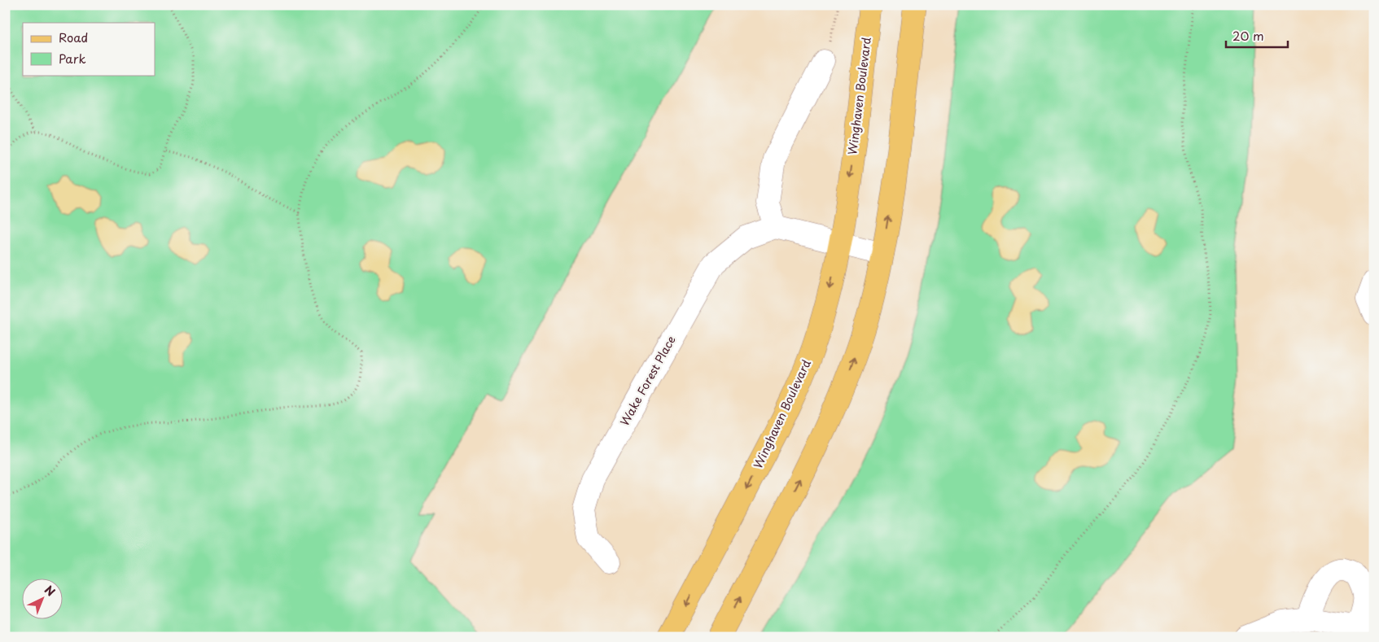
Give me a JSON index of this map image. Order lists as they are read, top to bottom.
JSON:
{
  "streets": {
    "main road": ["Winghaven Boulevard"],
    "street": ["Wake Forest Place"]
  },
  "legend": ["Road", "Park"],
  "scale_bar": "20 m",
  "north": "top right"
}
